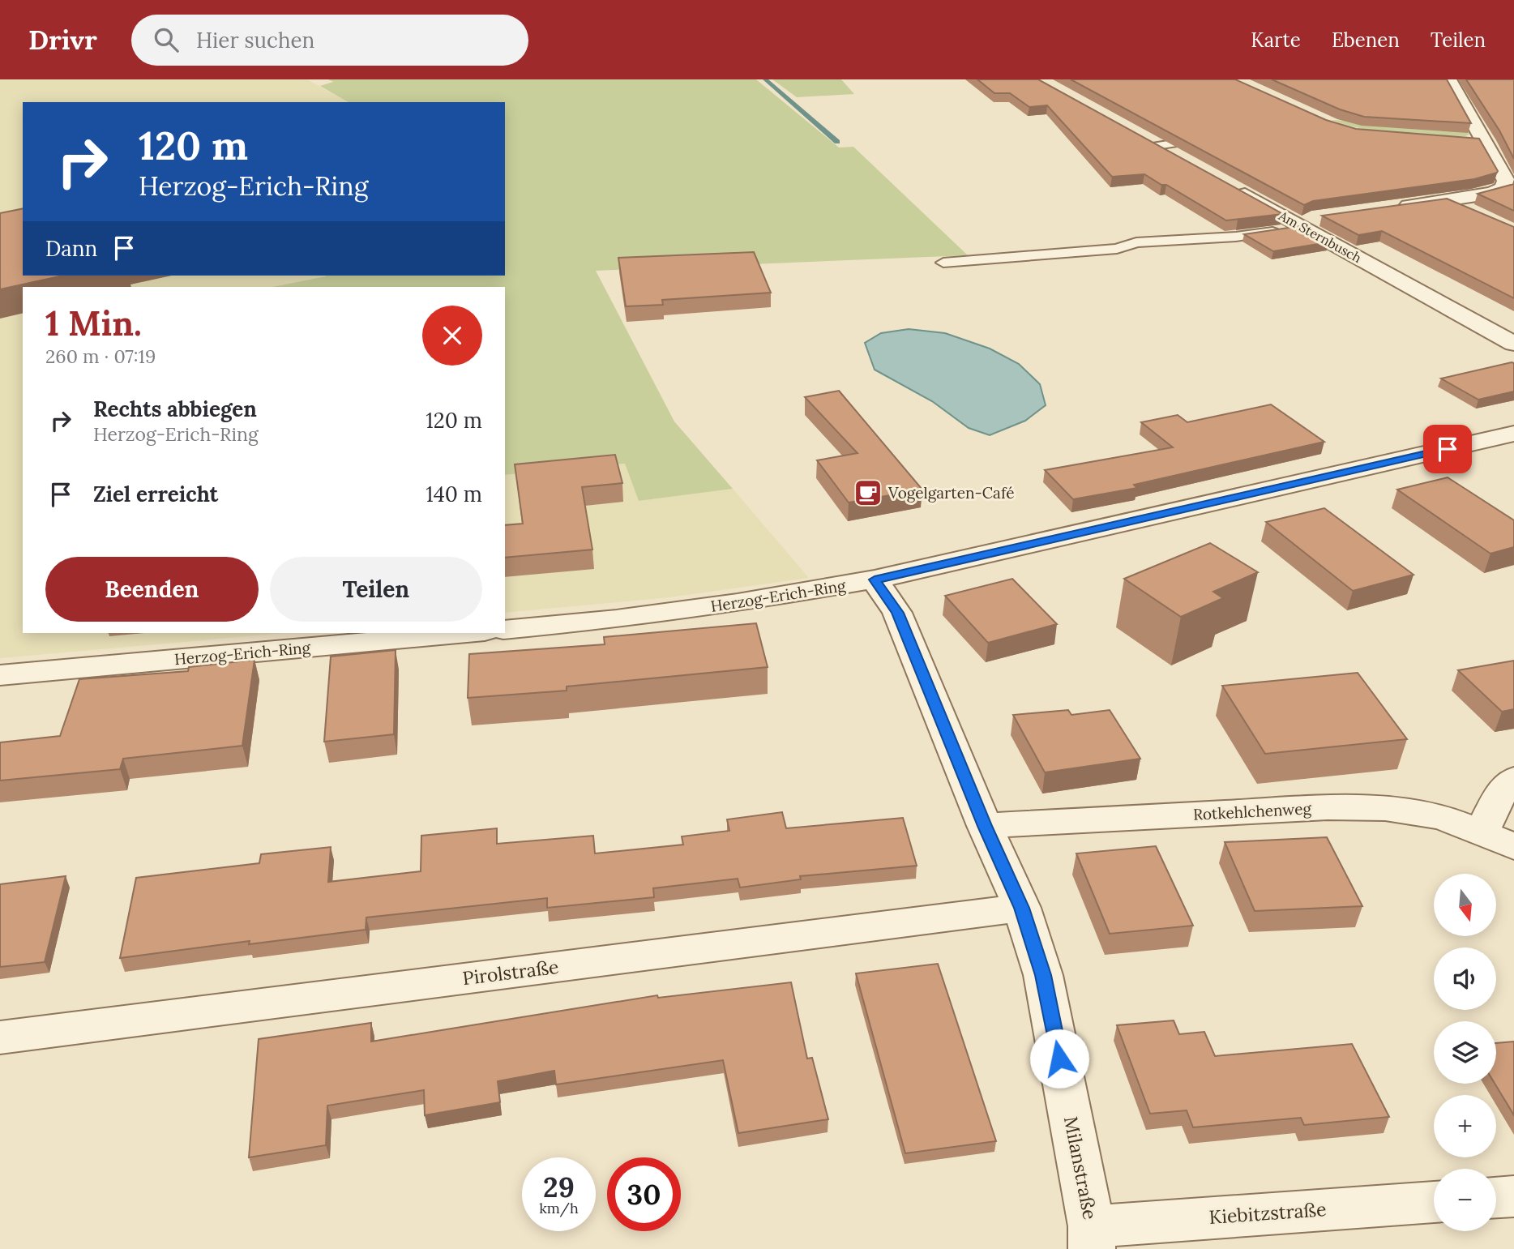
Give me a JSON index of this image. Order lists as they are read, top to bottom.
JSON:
{
  "streets": {
    "street": [
      "Am Sternbusch",
      "Herzog-Erich-Ring",
      "Rotkehlchenweg",
      "Pirolstraße",
      "Milanstraße",
      "Kiebitzstraße"
    ]
  },
  "crossings": [
    ["Herzog-Erich-Ring", "Milanstraße"],
    ["Rotkehlchenweg", "Milanstraße"],
    ["Pirolstraße", "Milanstraße"],
    ["Milanstraße", "Kiebitzstraße"]
  ],
  "places": {
    "cafe": ["Vogelgarten-Café"]
  },
  "north": "bottom",
  "page": {
    "header": "Drivr",
    "search": "Hier suchen",
    "nav": ["Karte", "Ebenen", "Teilen"],
    "turn": ["120 m", "Herzog-Erich-Ring"],
    "then": "Dann",
    "heading": ["1 Min.", "260 m · 07:19"],
    "list": [
      {
        "name": "Rechts abbiegen",
        "note": "Herzog-Erich-Ring",
        "value": "120 m"
      },
      {
        "name": "Ziel erreicht",
        "value": "140 m"
      }
    ],
    "buttons": ["Beenden", "Teilen"],
    "map_buttons": ["+", "−"],
    "speed": "29 km/h",
    "limit": "30"
  }
}
